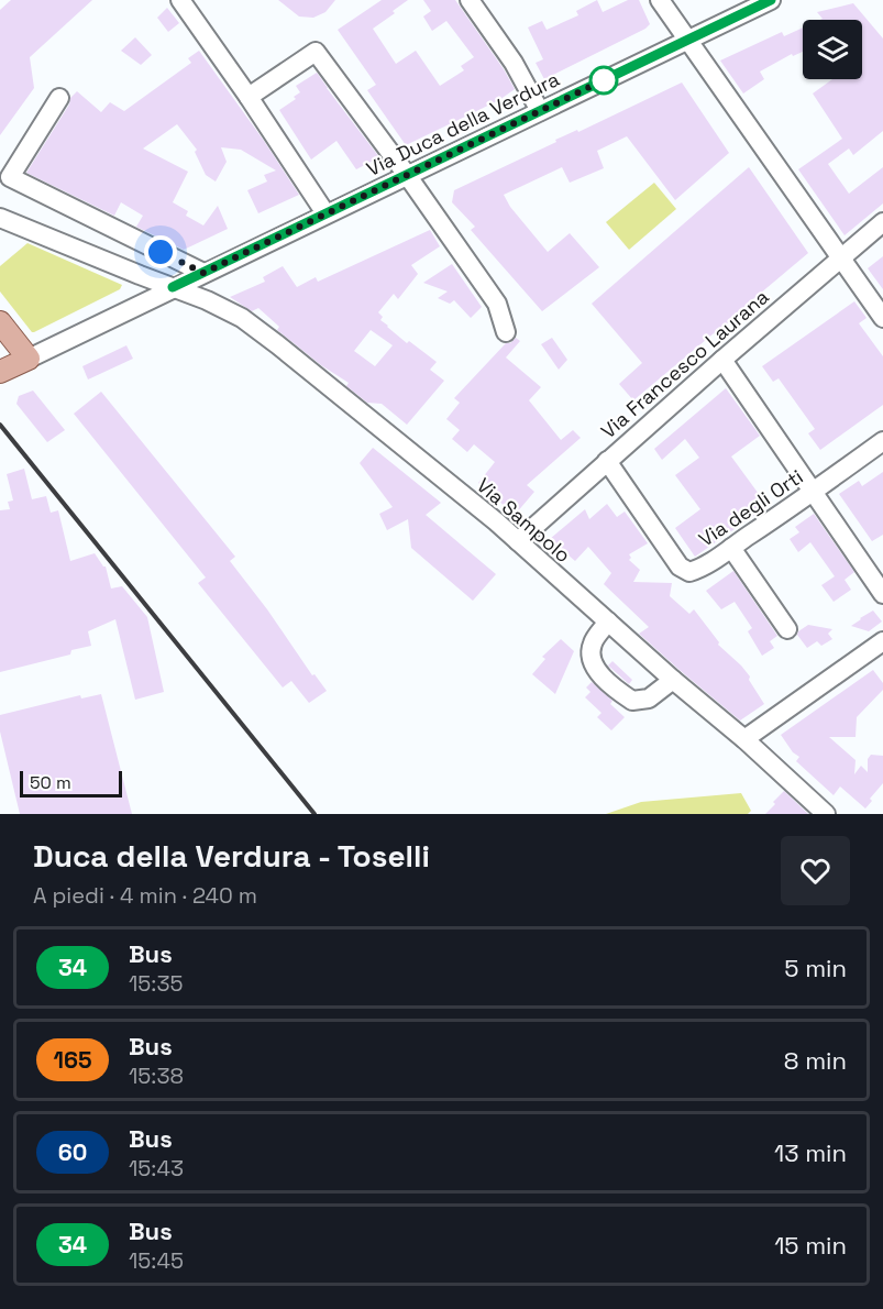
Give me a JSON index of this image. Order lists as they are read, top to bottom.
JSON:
{
  "streets": {
    "street": [
      "Via Duca della Verdura",
      "Via Francesco Laurana",
      "Via degli Orti",
      "Via Sampolo"
    ]
  },
  "crossings": [
    ["Via Duca della Verdura", "Via Sampolo"],
    ["Via Francesco Laurana", "Via degli Orti"],
    ["Via Francesco Laurana", "Via Sampolo"]
  ],
  "lines": ["bus line 34"],
  "scale_bar": "50 m",
  "page": {
    "scale": "50 m",
    "heading": ["Duca della Verdura - Toselli", "A piedi · 4 min · 240 m"],
    "list": [
      {
        "mark": "34",
        "name": "Bus",
        "note": "15:35",
        "value": "5 min"
      },
      {
        "mark": "165",
        "name": "Bus",
        "note": "15:38",
        "value": "8 min"
      },
      {
        "mark": "60",
        "name": "Bus",
        "note": "15:43",
        "value": "13 min"
      },
      {
        "mark": "34",
        "name": "Bus",
        "note": "15:45",
        "value": "15 min"
      }
    ]
  }
}
